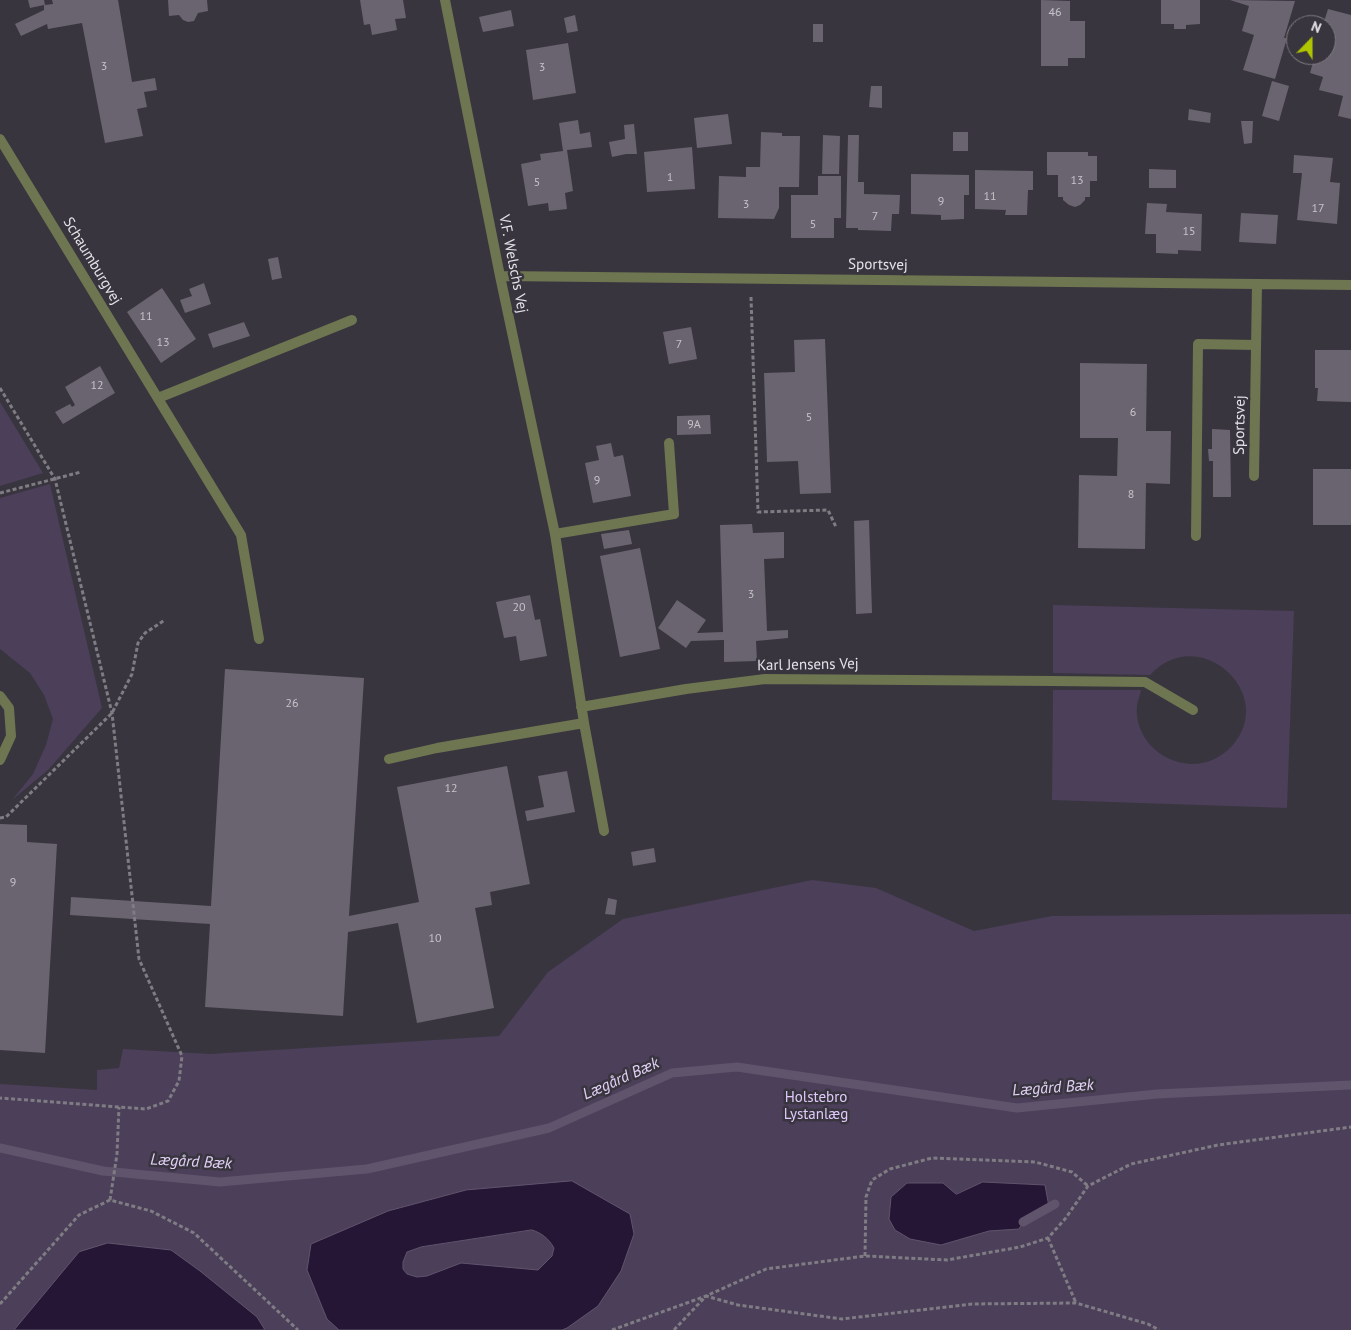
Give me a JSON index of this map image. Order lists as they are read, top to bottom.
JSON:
{
  "streets": {
    "street": [
      "Schaumburgvej",
      "V.F. Welschs Vej",
      "Sportsvej",
      "Karl Jensens Vej"
    ]
  },
  "crossings": [
    ["V.F. Welschs Vej", "Sportsvej"],
    ["V.F. Welschs Vej", "Karl Jensens Vej"]
  ],
  "water": ["Lægård Bæk"],
  "parks": ["Holstebro Lystanlæg"],
  "house_numbers": [
    "46",
    "3",
    "3",
    "1",
    "13",
    "5",
    "11",
    "9",
    "3",
    "17",
    "7",
    "5",
    "15",
    "11",
    "13",
    "7",
    "12",
    "6",
    "5",
    "9A",
    "9",
    "8",
    "3",
    "20",
    "26",
    "12",
    "9",
    "10"
  ],
  "north": "top"
}
